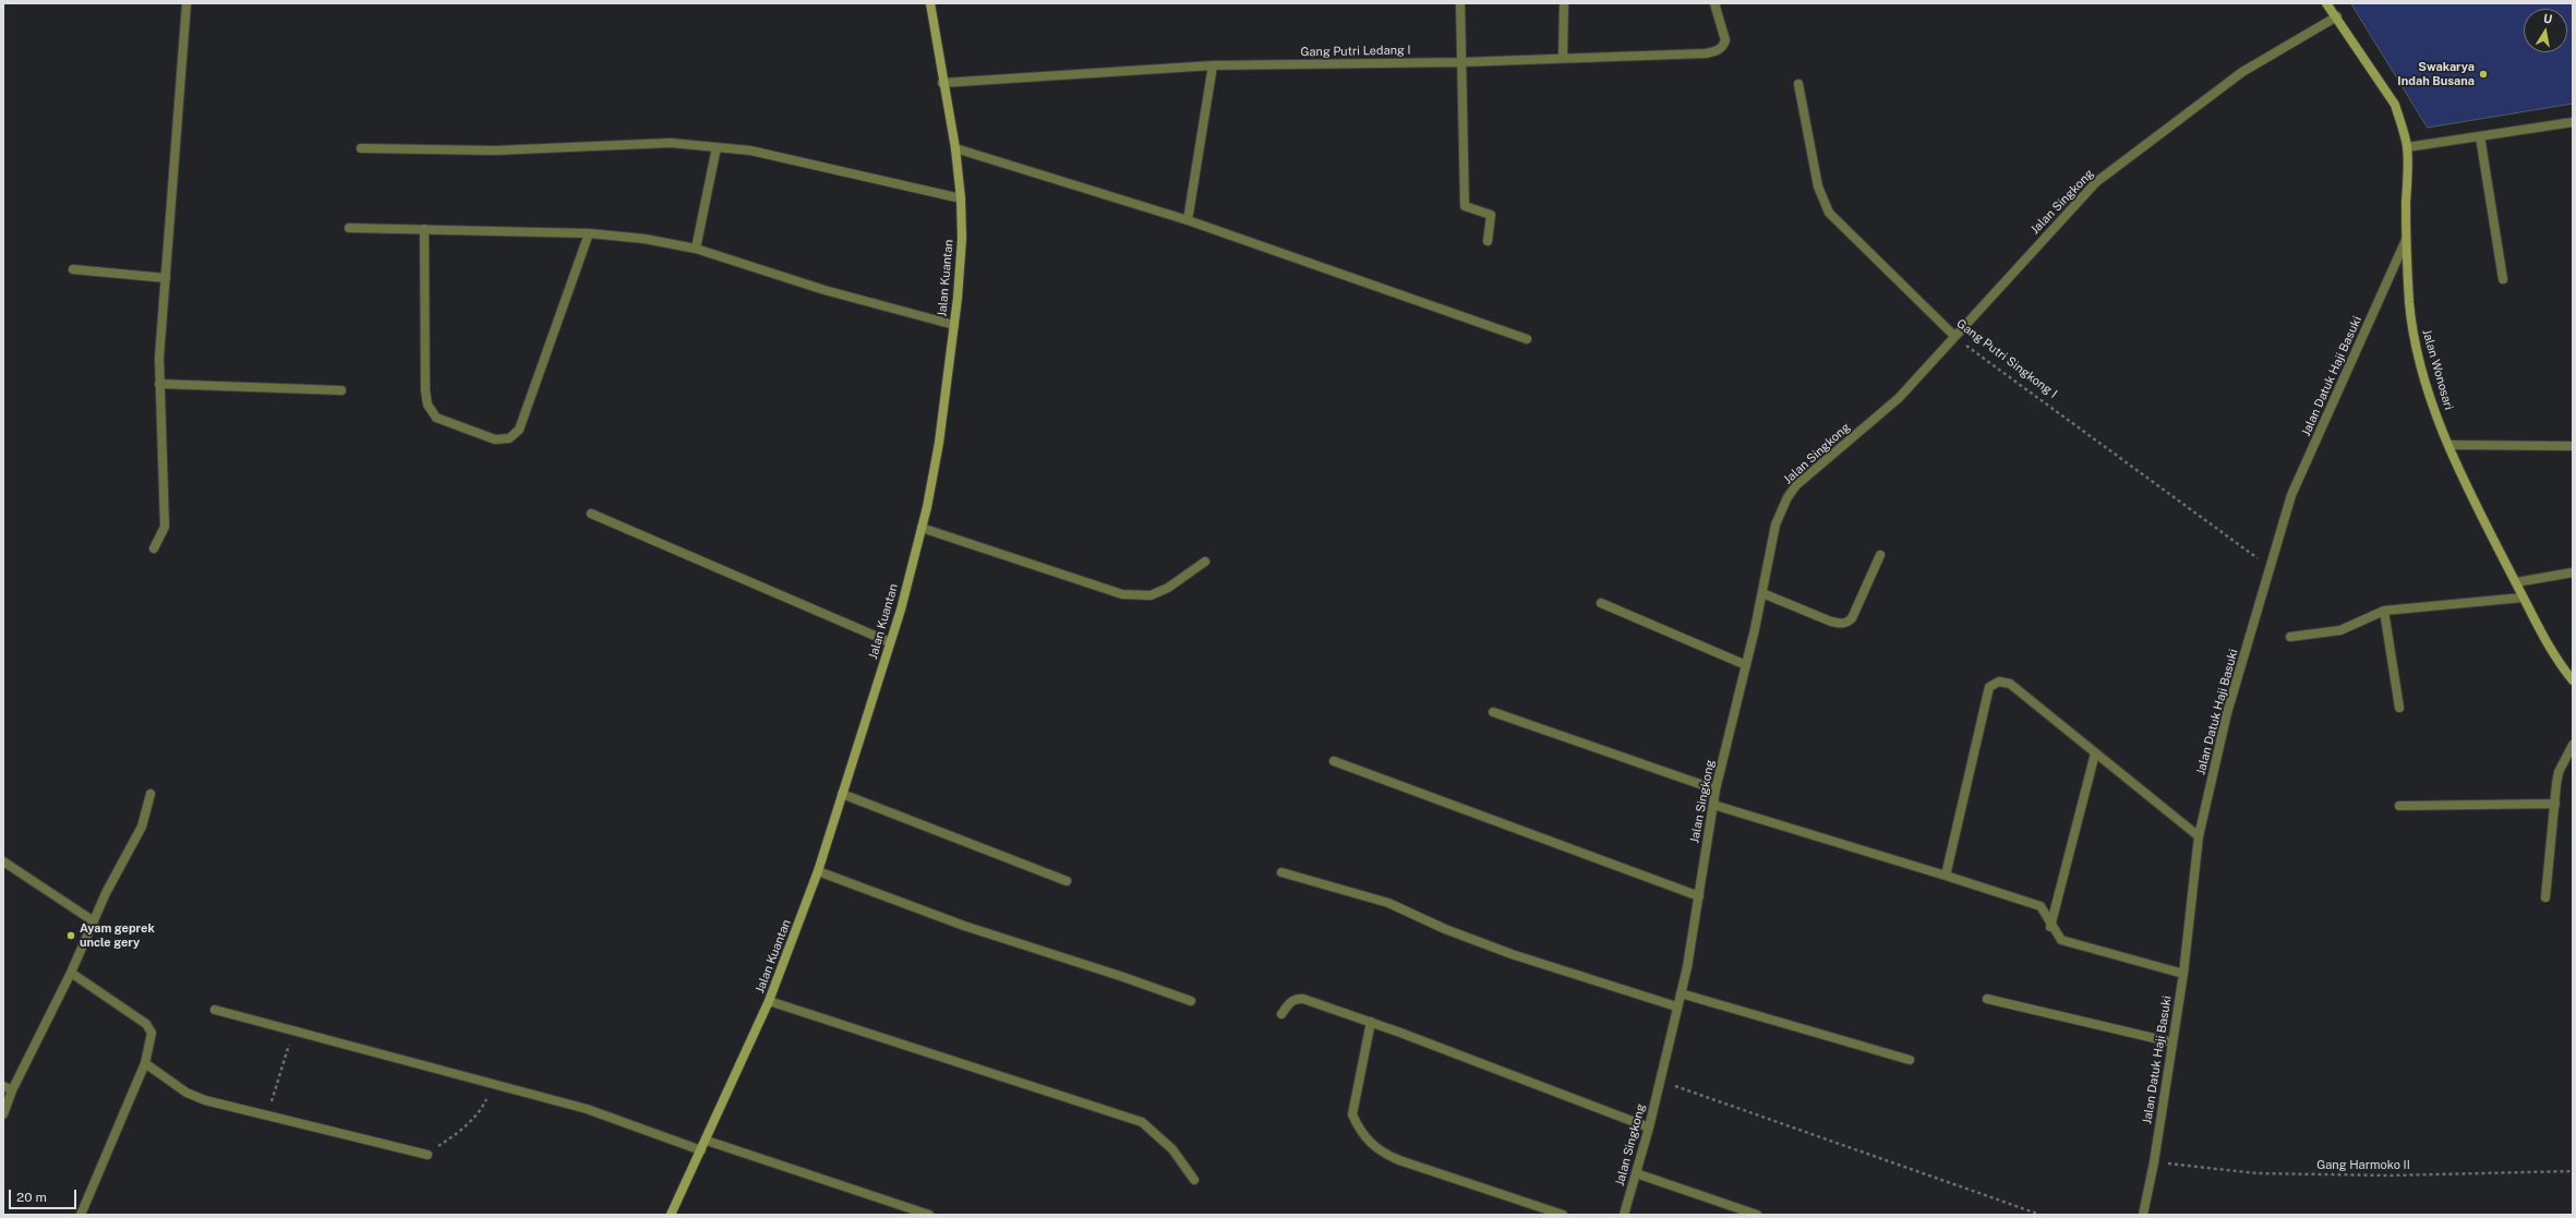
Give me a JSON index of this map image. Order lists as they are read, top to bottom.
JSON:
{
  "streets": {
    "street": [
      "Gang Putri Ledang I",
      "Jalan Singkong",
      "Jalan Kuantan",
      "Gang Putri Singkong I",
      "Jalan Wonosari",
      "Jalan Datuk Haji Basuki"
    ],
    "path": ["Gang Harmoko II"]
  },
  "crossings": [
    ["Gang Putri Ledang I", "Jalan Kuantan"],
    ["Jalan Singkong", "Gang Putri Singkong I"],
    ["Jalan Singkong", "Jalan Wonosari"],
    ["Gang Putri Singkong I", "Jalan Datuk Haji Basuki"],
    ["Jalan Wonosari", "Jalan Datuk Haji Basuki"],
    ["Jalan Datuk Haji Basuki", "Gang Harmoko II"]
  ],
  "places": ["Swakarya Indah Busana", "Ayam geprek uncle gery"],
  "scale_bar": "20 m",
  "north": "top"
}
